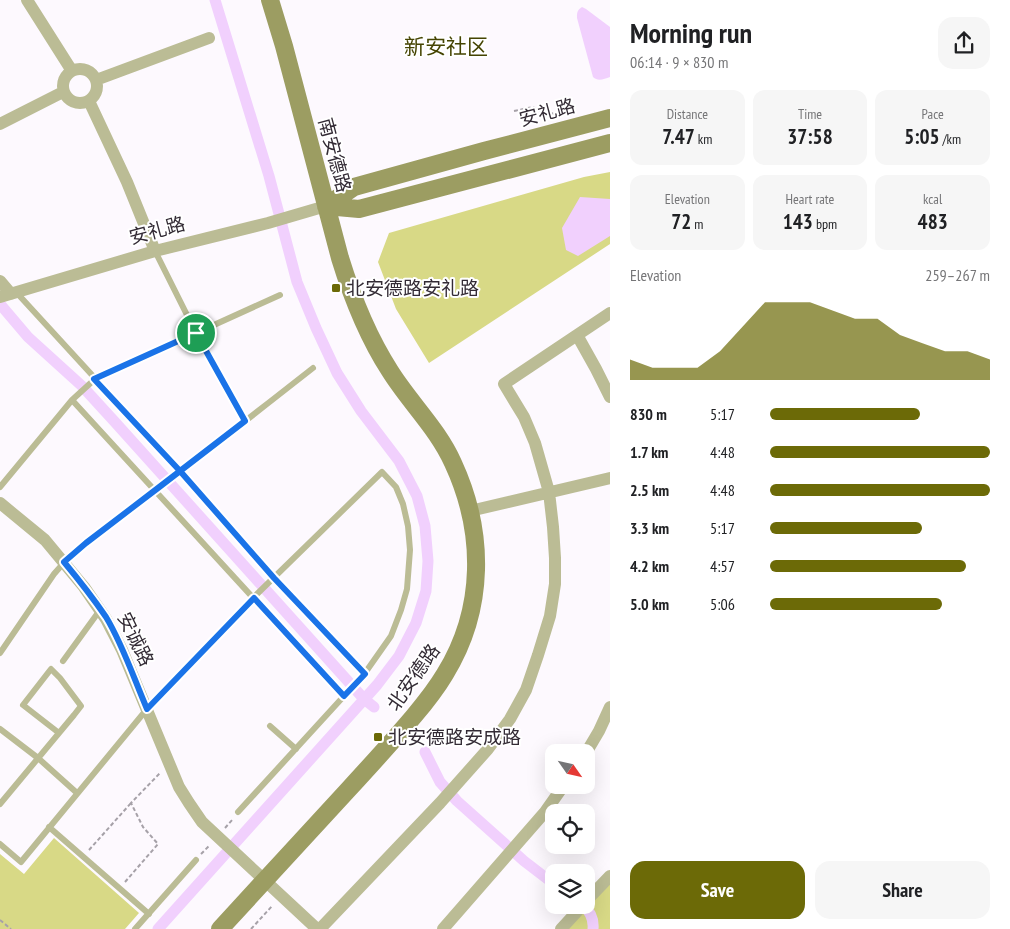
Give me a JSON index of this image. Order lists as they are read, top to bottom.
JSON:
{
  "streets": {
    "street": [
      "安礼路",
      "南安德路",
      "安诚路",
      "北安德路"
    ]
  },
  "crossings": [
    ["安礼路", "南安德路"],
    ["安礼路", "北安德路"],
    ["南安德路", "北安德路"],
    ["安诚路", "北安德路"]
  ],
  "districts": ["新安社区"],
  "places": {
    "transit": ["北安德路安礼路", "北安德路安成路"]
  },
  "north": "bottom right",
  "page": {
    "heading": ["Morning run", "06:14 · 9 × 830 m"],
    "stats": [
      ["Distance", "7.47 km"],
      ["Time", "37:58"],
      ["Pace", "5:05 /km"],
      ["Elevation", "72 m"],
      ["Heart rate", "143 bpm"],
      ["kcal", "483"]
    ],
    "chart": ["Elevation", "259–267 m"],
    "list": [
      {
        "name": "830 m",
        "note": "5:17"
      },
      {
        "name": "1.7 km",
        "note": "4:48"
      },
      {
        "name": "2.5 km",
        "note": "4:48"
      },
      {
        "name": "3.3 km",
        "note": "5:17"
      },
      {
        "name": "4.2 km",
        "note": "4:57"
      },
      {
        "name": "5.0 km",
        "note": "5:06"
      }
    ],
    "buttons": ["Save", "Share"]
  }
}
